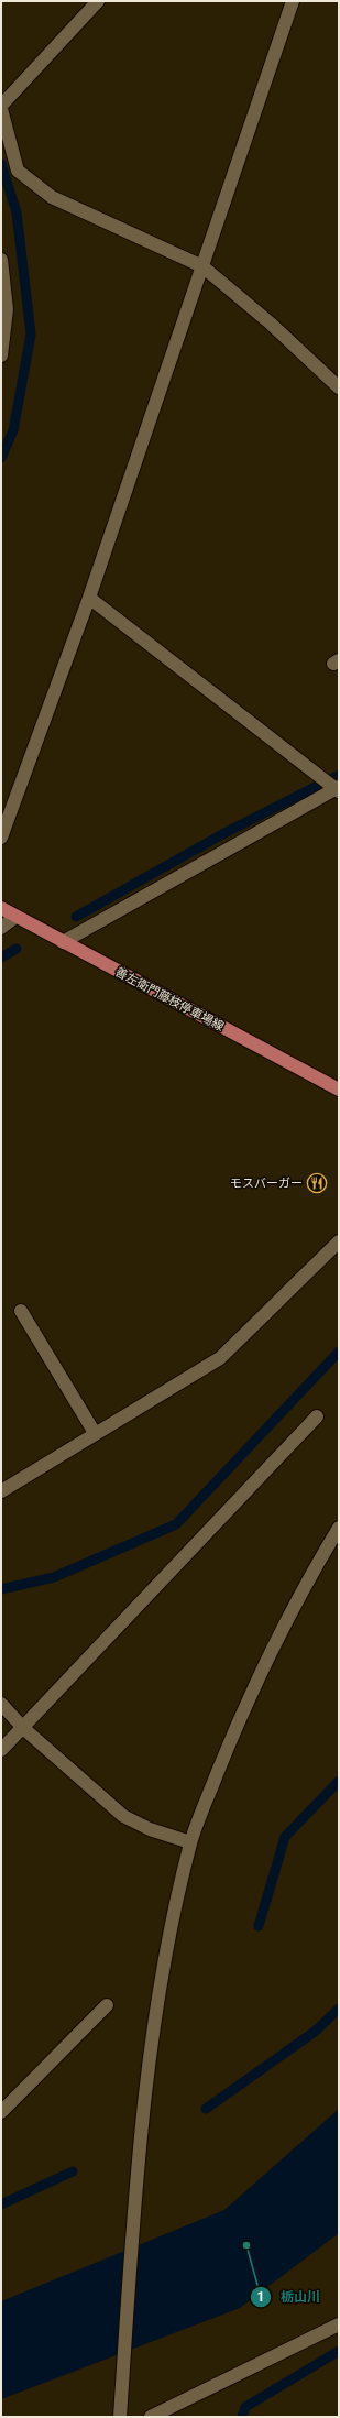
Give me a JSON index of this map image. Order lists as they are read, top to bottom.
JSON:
{
  "streets": {
    "main road": ["善左衛門藤枝停車場線"]
  },
  "places": {
    "restaurant": ["モスバーガー"],
    "other": ["栃山川"]
  }
}
